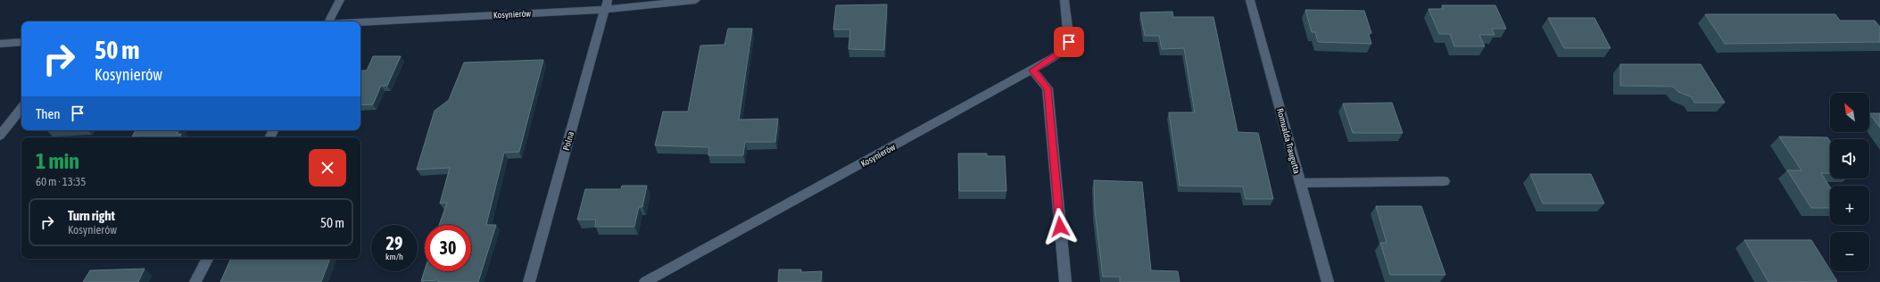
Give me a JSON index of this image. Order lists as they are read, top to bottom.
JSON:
{
  "streets": {
    "street": ["Kosynierów", "Polna", "Romualda Traugutta"]
  },
  "crossings": [
    ["Kosynierów", "Polna"]
  ],
  "north": "top left",
  "page": {
    "turn": ["50 m", "Kosynierów"],
    "map_buttons": ["+", "−"],
    "then": "Then",
    "heading": ["1 min", "60 m · 13:35"],
    "list": [
      {
        "name": "Turn right",
        "note": "Kosynierów",
        "value": "50 m"
      }
    ],
    "speed": "29 km/h",
    "limit": "30"
  }
}
